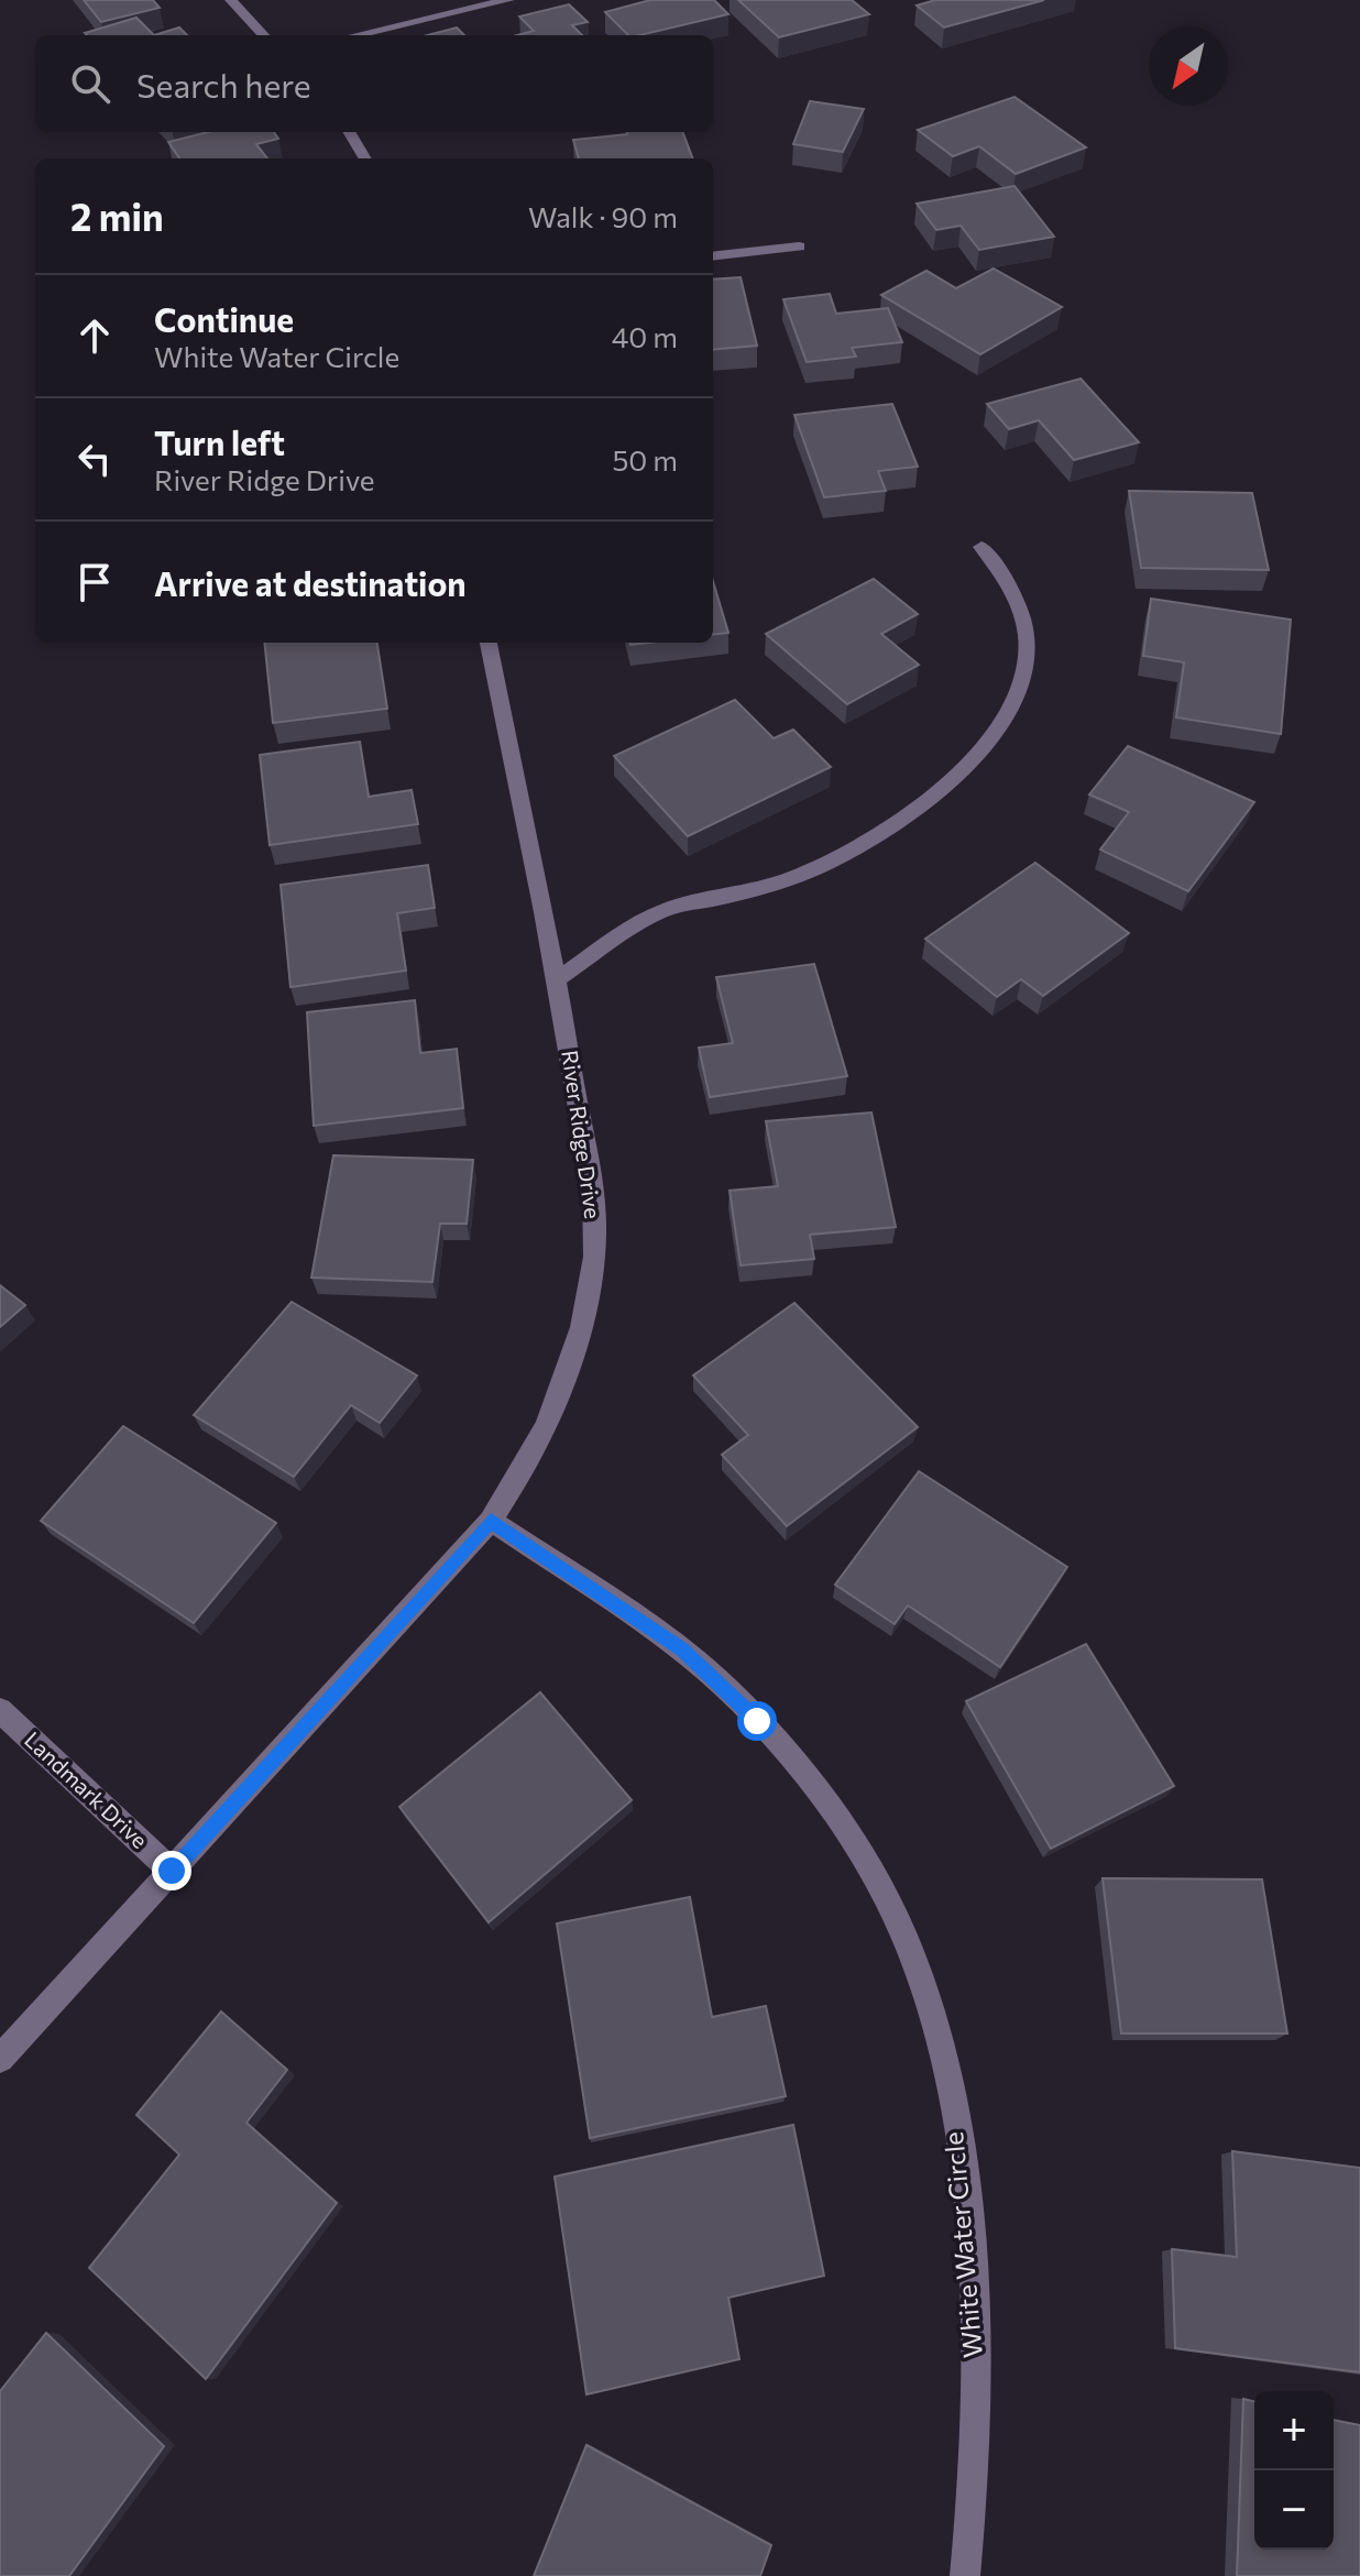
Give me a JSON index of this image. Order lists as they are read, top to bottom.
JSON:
{
  "streets": {
    "street": ["River Ridge Drive", "Landmark Drive", "White Water Circle"]
  },
  "crossings": [
    ["River Ridge Drive", "Landmark Drive"],
    ["River Ridge Drive", "White Water Circle"]
  ],
  "north": "bottom left",
  "page": {
    "search": "Search here",
    "heading": ["2 min", "Walk · 90 m"],
    "list": [
      ["Continue", "White Water Circle", "40 m"],
      ["Turn left", "River Ridge Drive", "50 m"],
      "Arrive at destination"
    ],
    "map_buttons": ["+", "−"]
  }
}
